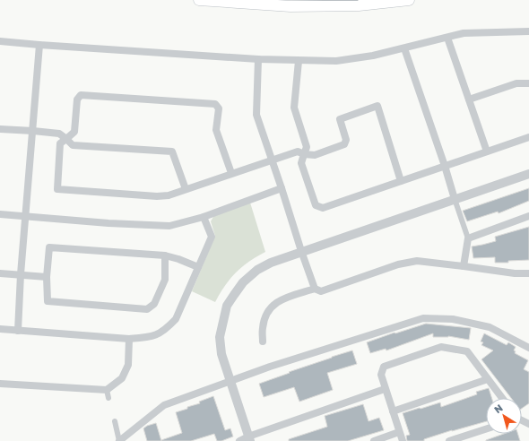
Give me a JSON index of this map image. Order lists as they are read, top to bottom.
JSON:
{
  "north": "top left"
}
